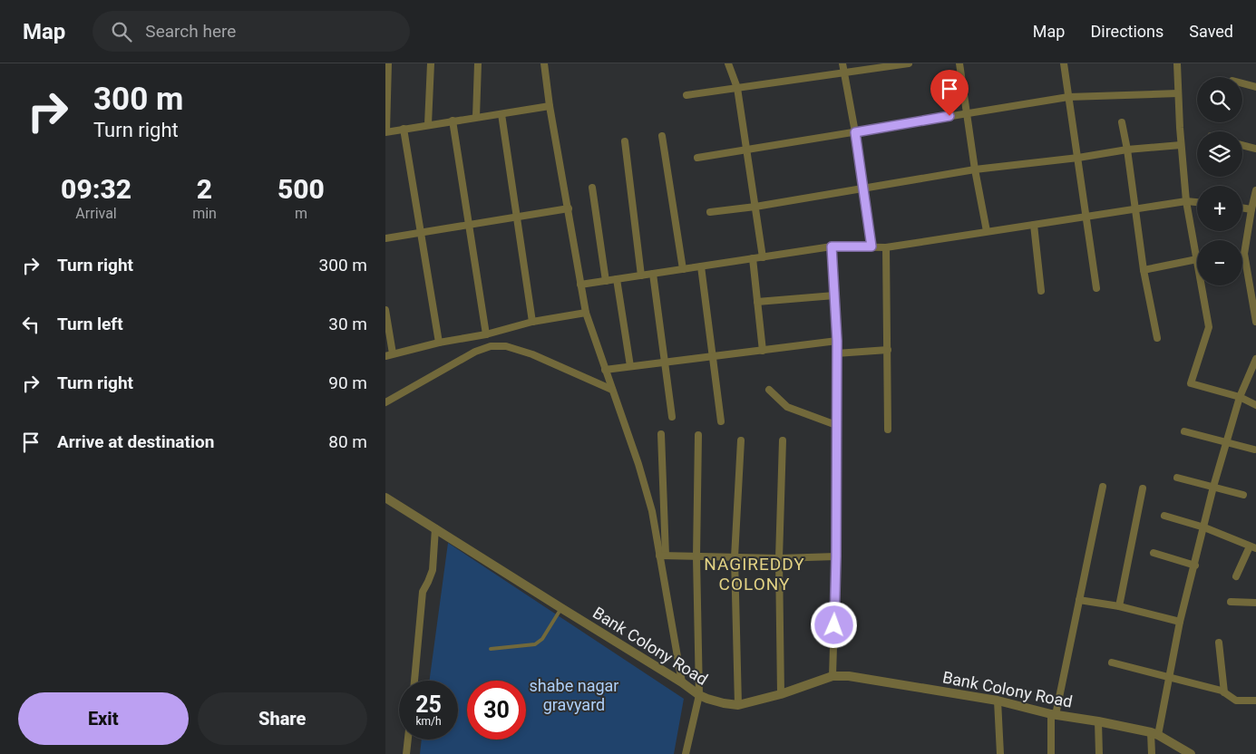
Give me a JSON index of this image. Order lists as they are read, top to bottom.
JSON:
{
  "streets": {
    "street": ["Bank Colony Road"]
  },
  "districts": ["NAGIREDDY COLONY"],
  "parks": ["shabe nagar gravyard"],
  "page": {
    "header": "Map",
    "search": "Search here",
    "nav": ["Map", "Directions", "Saved"],
    "turn": ["300 m", "Turn right"],
    "map_buttons": ["+", "−"],
    "eta": [
      "09:32",
      "Arrival",
      "2",
      "min",
      "500",
      "m"
    ],
    "list": [
      {
        "name": "Turn right",
        "value": "300 m"
      },
      {
        "name": "Turn left",
        "value": "30 m"
      },
      {
        "name": "Turn right",
        "value": "90 m"
      },
      {
        "name": "Arrive at destination",
        "value": "80 m"
      }
    ],
    "speed": "25 km/h",
    "limit": "30",
    "buttons": ["Exit", "Share"]
  }
}
